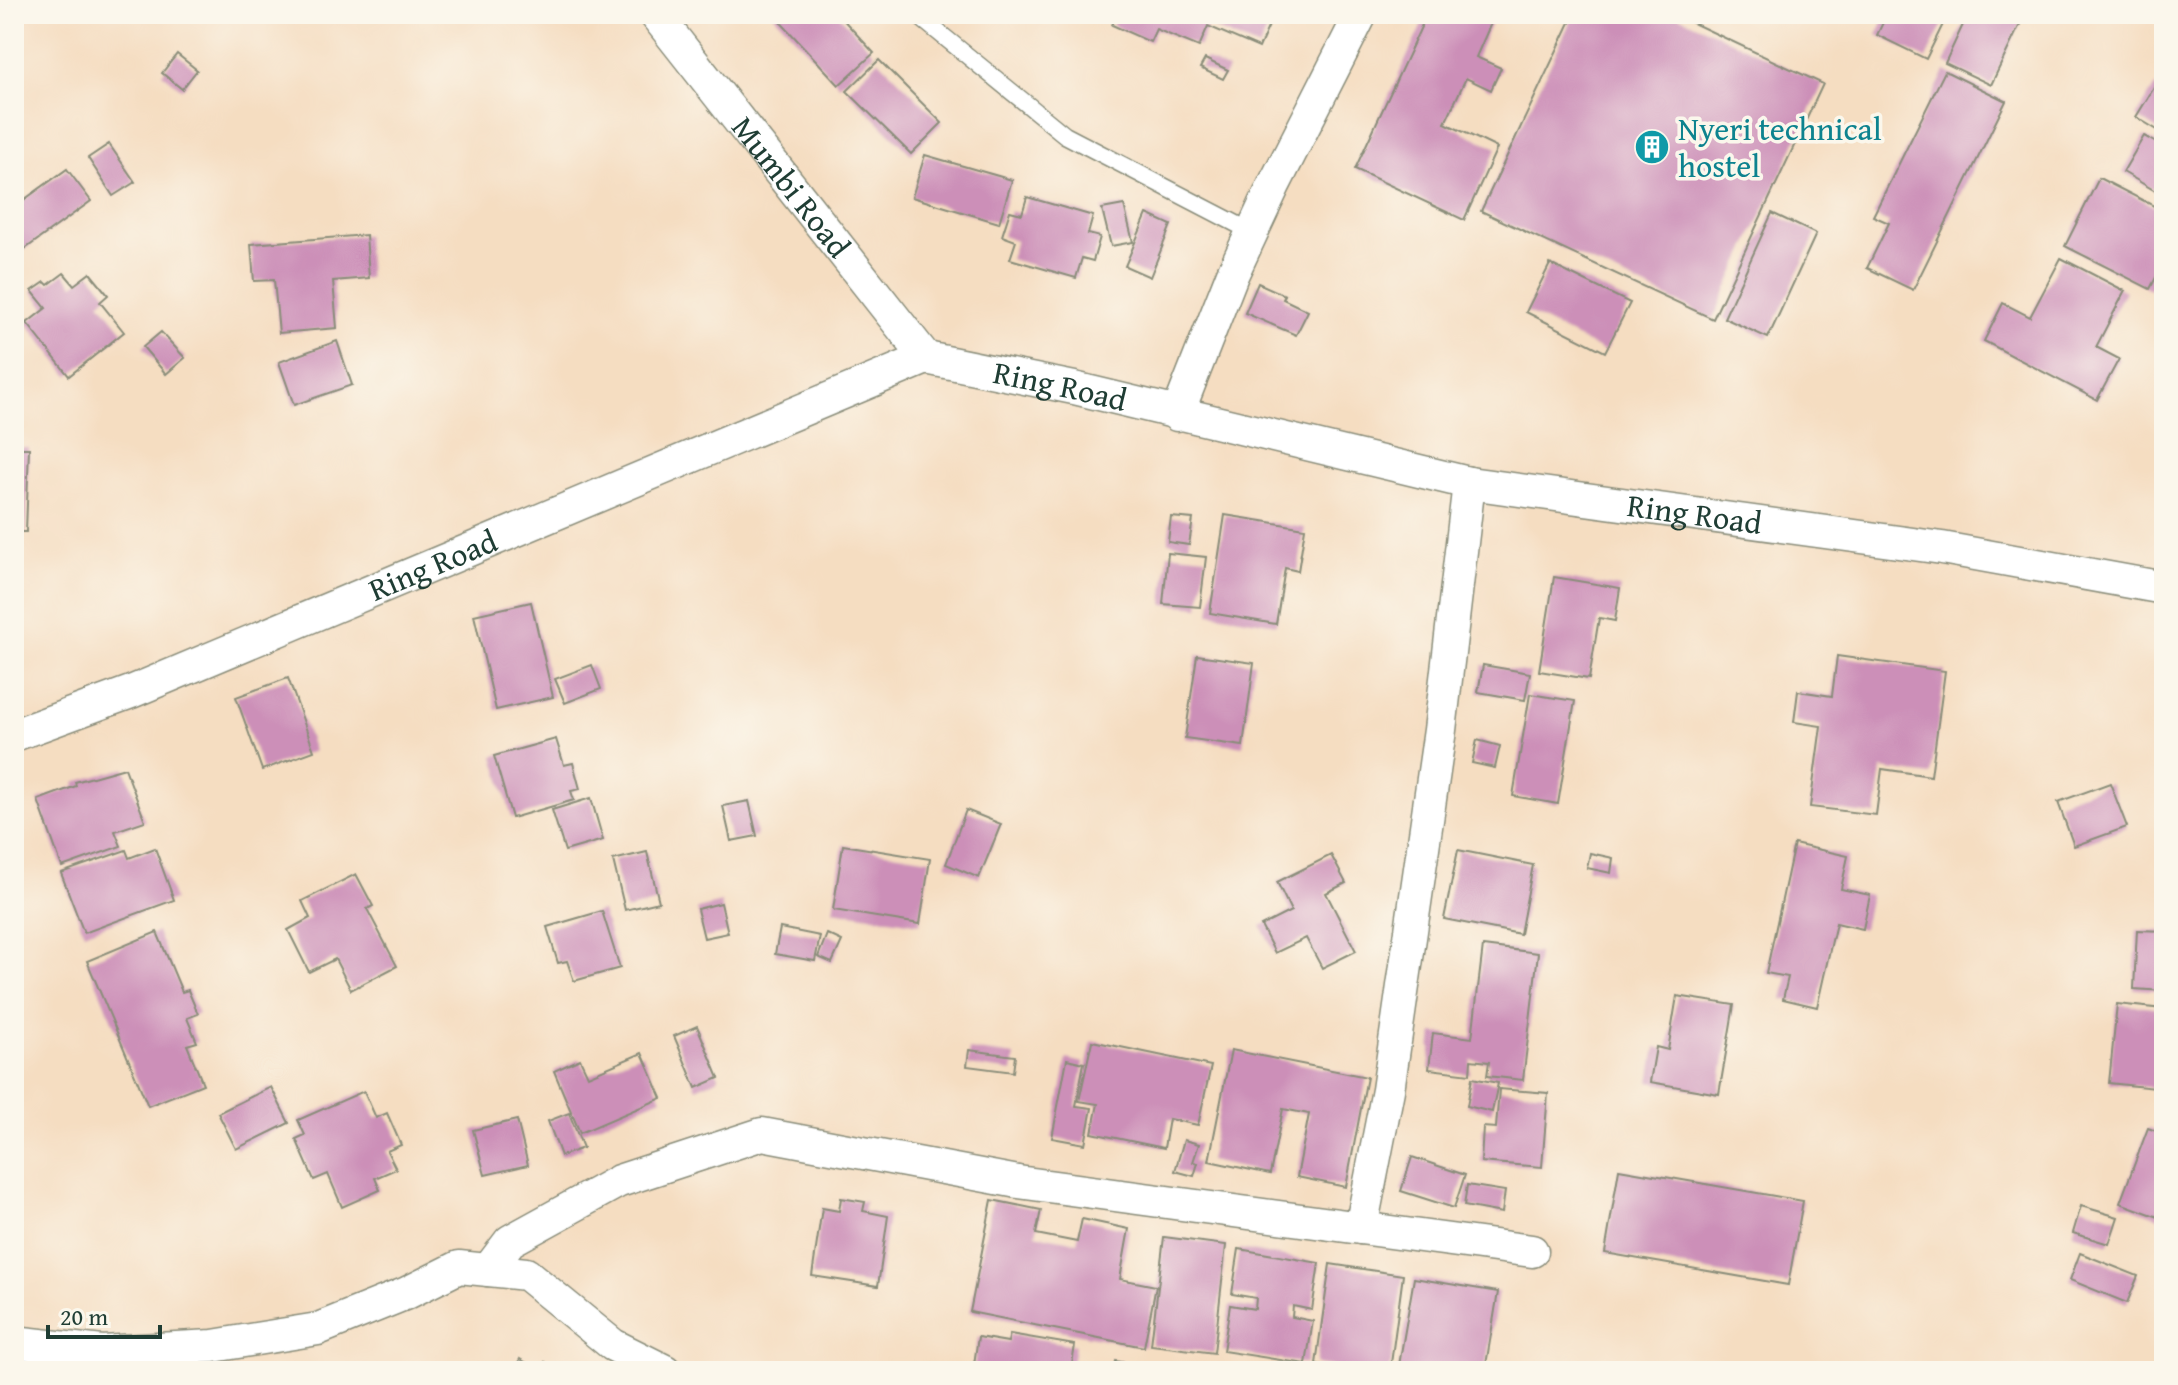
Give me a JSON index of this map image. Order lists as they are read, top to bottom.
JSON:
{
  "streets": {
    "street": ["Mumbi Road", "Ring Road"]
  },
  "crossings": [
    ["Mumbi Road", "Ring Road"]
  ],
  "places": {
    "building": ["Nyeri technical hostel"]
  },
  "scale_bar": "20 m"
}
